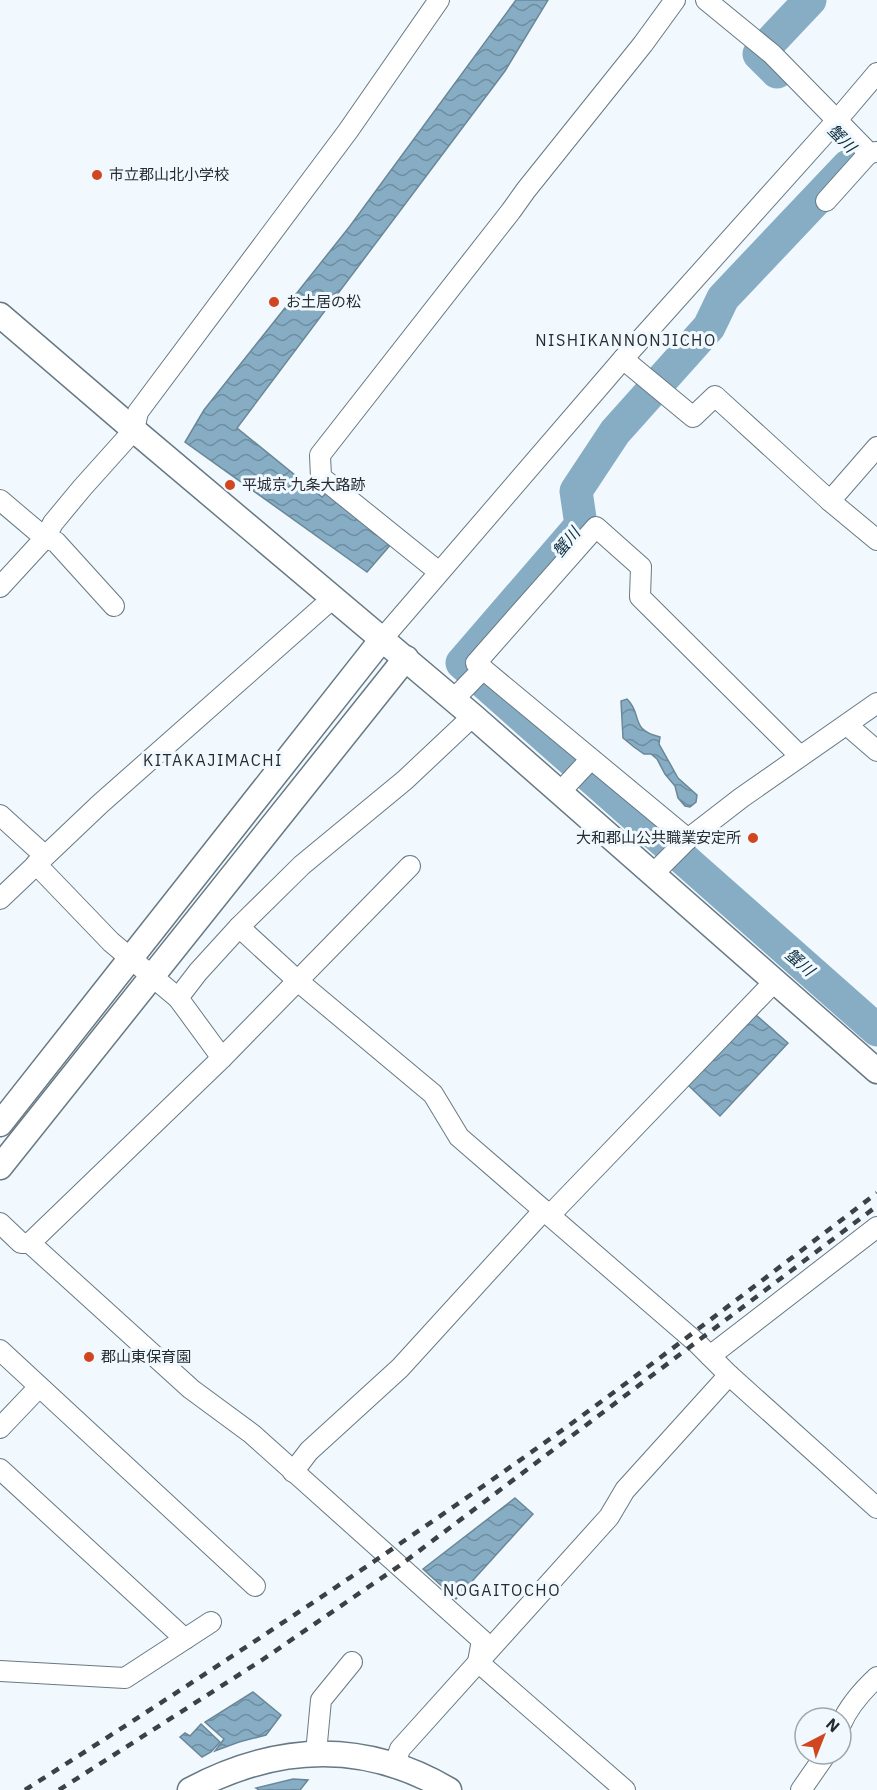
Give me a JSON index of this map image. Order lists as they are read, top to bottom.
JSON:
{
  "districts": ["NISHIKANNONJICHO", "KITAKAJIMACHI", "NOGAITOCHO"],
  "water": ["蟹川"],
  "places": [
    "市立郡山北小学校",
    "お土居の松",
    "平城京 九条大路跡",
    "大和郡山公共職業安定所",
    "郡山東保育園"
  ],
  "north": "top right"
}
